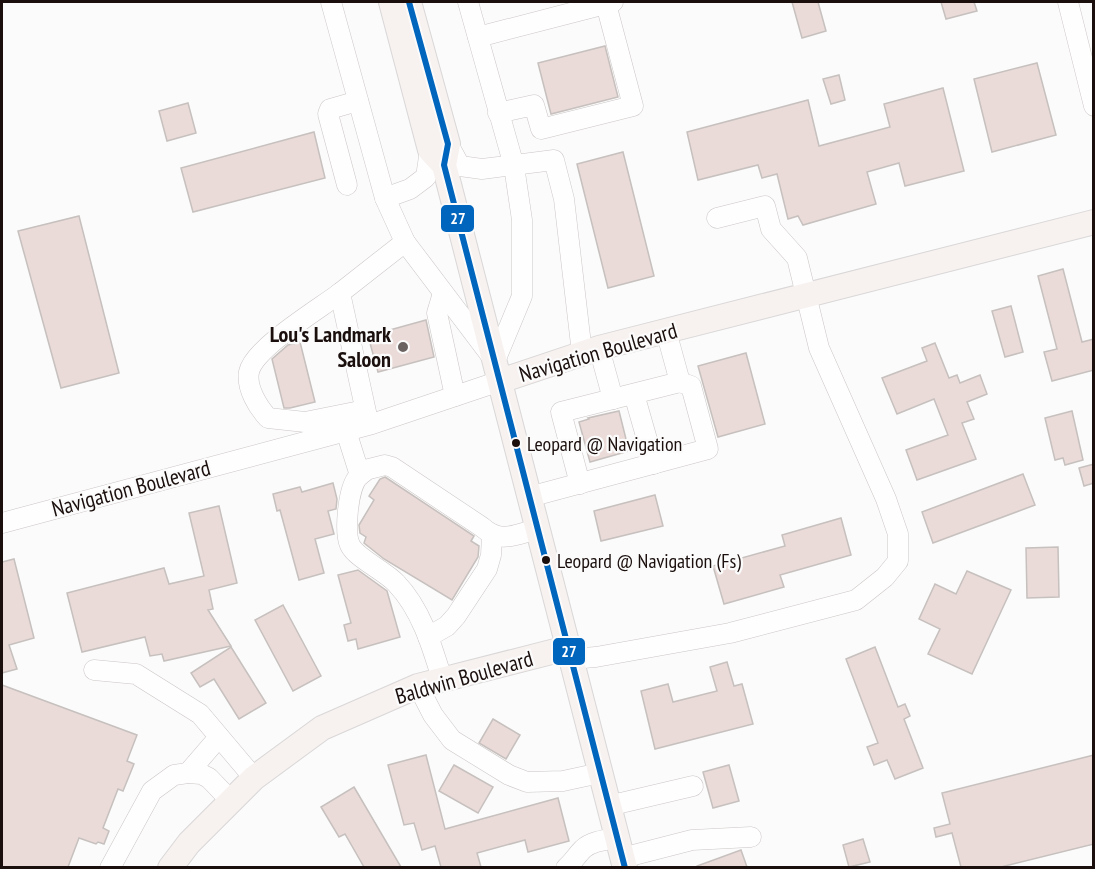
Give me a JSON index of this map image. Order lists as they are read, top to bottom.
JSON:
{
  "streets": {
    "main road": ["Navigation Boulevard", "Baldwin Boulevard"]
  },
  "places": ["Lou's Landmark Saloon", "Leopard @ Navigation", "Leopard @ Navigation (Fs)"],
  "lines": ["transit line 27"]
}
